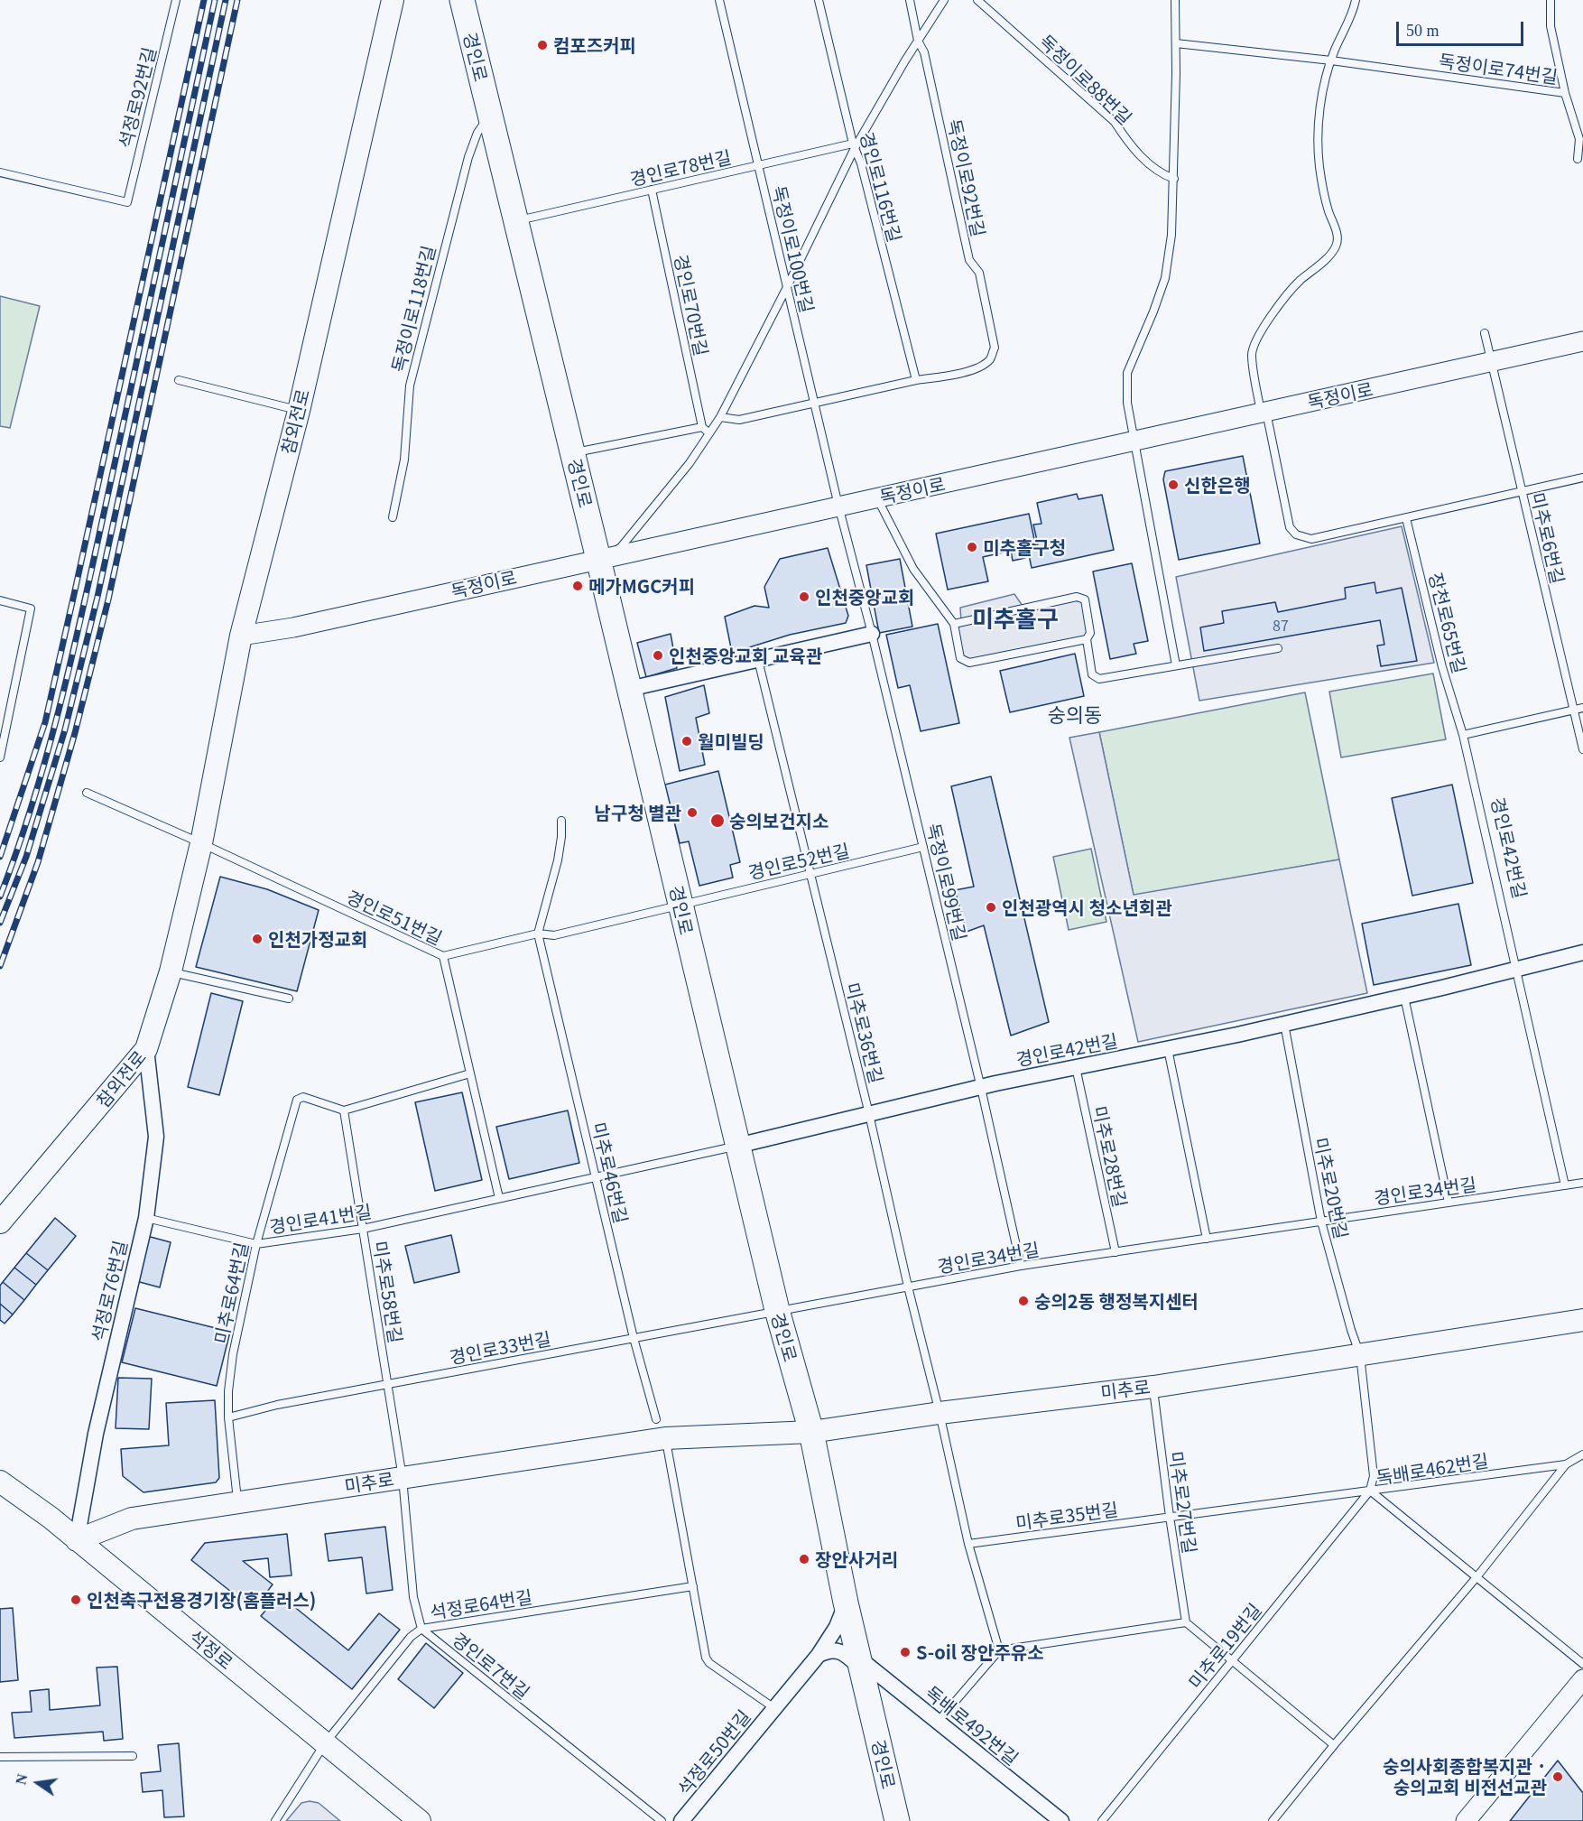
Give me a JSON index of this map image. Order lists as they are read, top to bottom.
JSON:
{
  "streets": {
    "main road": [
      "경인로",
      "참외전로",
      "미추로",
      "석정로"
    ],
    "street": [
      "독정이로",
      "경인로42번길",
      "석정로76번길",
      "독배로492번길",
      "석정로50번길"
    ],
    "lane": [
      "독정이로74번길",
      "독정이로88번길",
      "석정로92번길",
      "경인로78번길",
      "독정이로92번길",
      "경인로116번길",
      "독정이로100번길",
      "경인로70번길",
      "독정이로118번길",
      "미추로6번길",
      "장천로65번길",
      "경인로52번길",
      "독정이로99번길",
      "경인로51번길",
      "미추로36번길",
      "미추로28번길",
      "미추로46번길",
      "미추로20번길",
      "경인로34번길",
      "경인로41번길",
      "미추로58번길",
      "미추로64번길",
      "경인로33번길",
      "독배로462번길",
      "미추로27번길",
      "미추로35번길",
      "석정로64번길",
      "미추로19번길",
      "경인로7번길"
    ]
  },
  "crossings": [
    ["경인로", "경인로78번길"],
    ["경인로", "독정이로118번길"],
    ["경인로", "독정이로"],
    ["경인로", "경인로42번길"],
    ["경인로", "경인로52번길"],
    ["경인로", "경인로51번길"],
    ["경인로", "경인로34번길"],
    ["경인로", "경인로41번길"],
    ["경인로", "경인로33번길"],
    ["경인로", "미추로"],
    ["경인로", "독배로492번길"],
    ["경인로", "석정로50번길"],
    ["경인로78번길", "경인로116번길"],
    ["경인로78번길", "독정이로100번길"],
    ["경인로78번길", "경인로70번길"],
    ["독정이로92번길", "경인로116번길"],
    ["독정이로100번길", "독정이로"],
    ["독정이로100번길", "독정이로99번길"],
    ["독정이로", "참외전로"],
    ["독정이로", "미추로6번길"],
    ["독정이로", "독정이로99번길"],
    ["참외전로", "경인로51번길"],
    ["참외전로", "석정로76번길"],
    ["장천로65번길", "경인로42번길"],
    ["경인로42번길", "독정이로99번길"],
    ["경인로42번길", "미추로36번길"],
    ["경인로42번길", "미추로28번길"],
    ["경인로42번길", "미추로20번길"],
    ["경인로42번길", "경인로34번길"],
    ["경인로42번길", "경인로41번길"],
    ["경인로52번길", "독정이로99번길"],
    ["경인로52번길", "경인로51번길"],
    ["경인로52번길", "미추로36번길"],
    ["독정이로99번길", "경인로34번길"],
    ["경인로51번길", "미추로46번길"],
    ["미추로36번길", "경인로34번길"],
    ["미추로36번길", "미추로"],
    ["미추로28번길", "경인로34번길"],
    ["미추로46번길", "경인로41번길"],
    ["미추로46번길", "경인로33번길"],
    ["미추로20번길", "경인로34번길"],
    ["미추로20번길", "미추로"],
    ["경인로34번길", "경인로33번길"],
    ["경인로41번길", "석정로76번길"],
    ["경인로41번길", "미추로58번길"],
    ["경인로41번길", "미추로64번길"],
    ["석정로76번길", "미추로"],
    ["석정로76번길", "석정로"],
    ["미추로58번길", "미추로64번길"],
    ["미추로58번길", "경인로33번길"],
    ["미추로58번길", "미추로"],
    ["미추로64번길", "경인로33번길"],
    ["미추로64번길", "미추로"],
    ["미추로", "미추로27번길"],
    ["미추로", "석정로"],
    ["독배로462번길", "미추로19번길"],
    ["미추로27번길", "미추로35번길"],
    ["석정로64번길", "석정로"],
    ["석정로64번길", "경인로7번길"],
    ["석정로64번길", "석정로50번길"],
    ["독배로492번길", "석정로50번길"]
  ],
  "districts": ["미추홀구", "숭의동"],
  "places": [
    "컴포즈커피",
    "신한은행",
    "미추홀구청",
    "메가MGC커피",
    "인천중앙교회",
    "인천중앙교회 교육관",
    "월미빌딩",
    "남구청 별관",
    "숭의보건지소",
    "인천광역시 청소년회관",
    "인천가정교회",
    "숭의2동 행정복지센터",
    "장안사거리",
    "인천축구전용경기장(홈플러스)",
    "S-oil 장안주유소",
    "숭의사회종합복지관 · 숭의교회 비전선교관"
  ],
  "house_numbers": ["87"],
  "scale_bar": "50 m",
  "north": "left"
}
